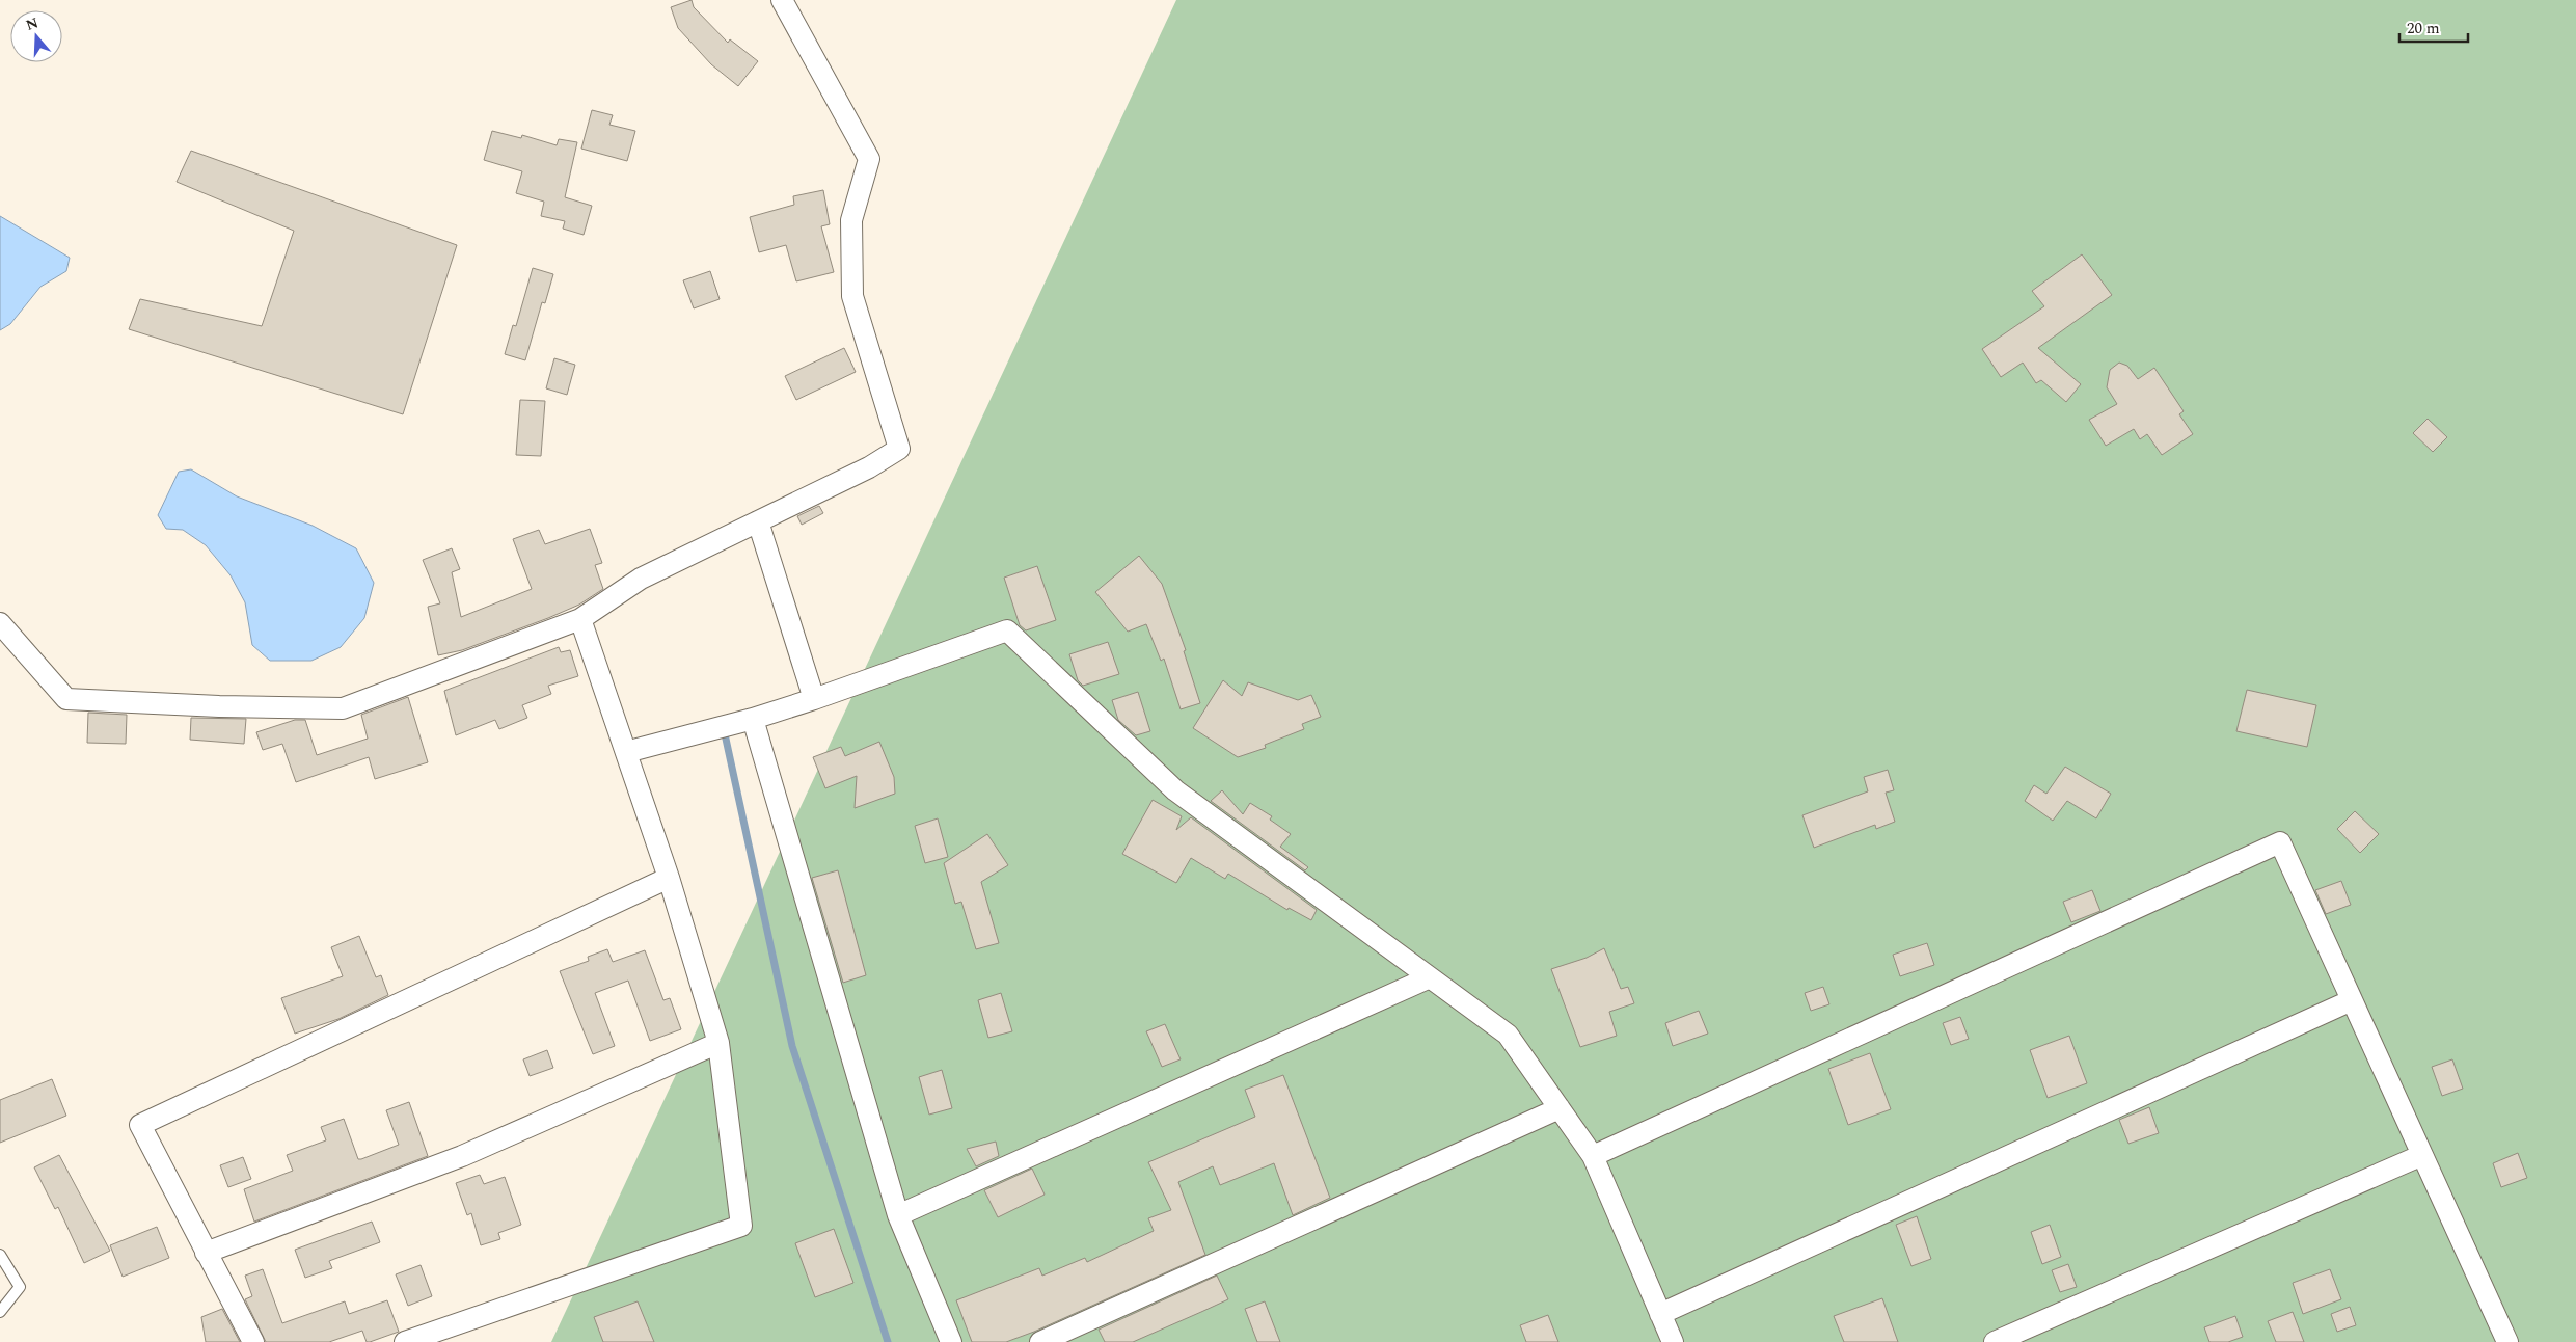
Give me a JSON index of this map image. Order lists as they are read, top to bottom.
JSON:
{
  "scale_bar": "20 m",
  "north": "top"
}
